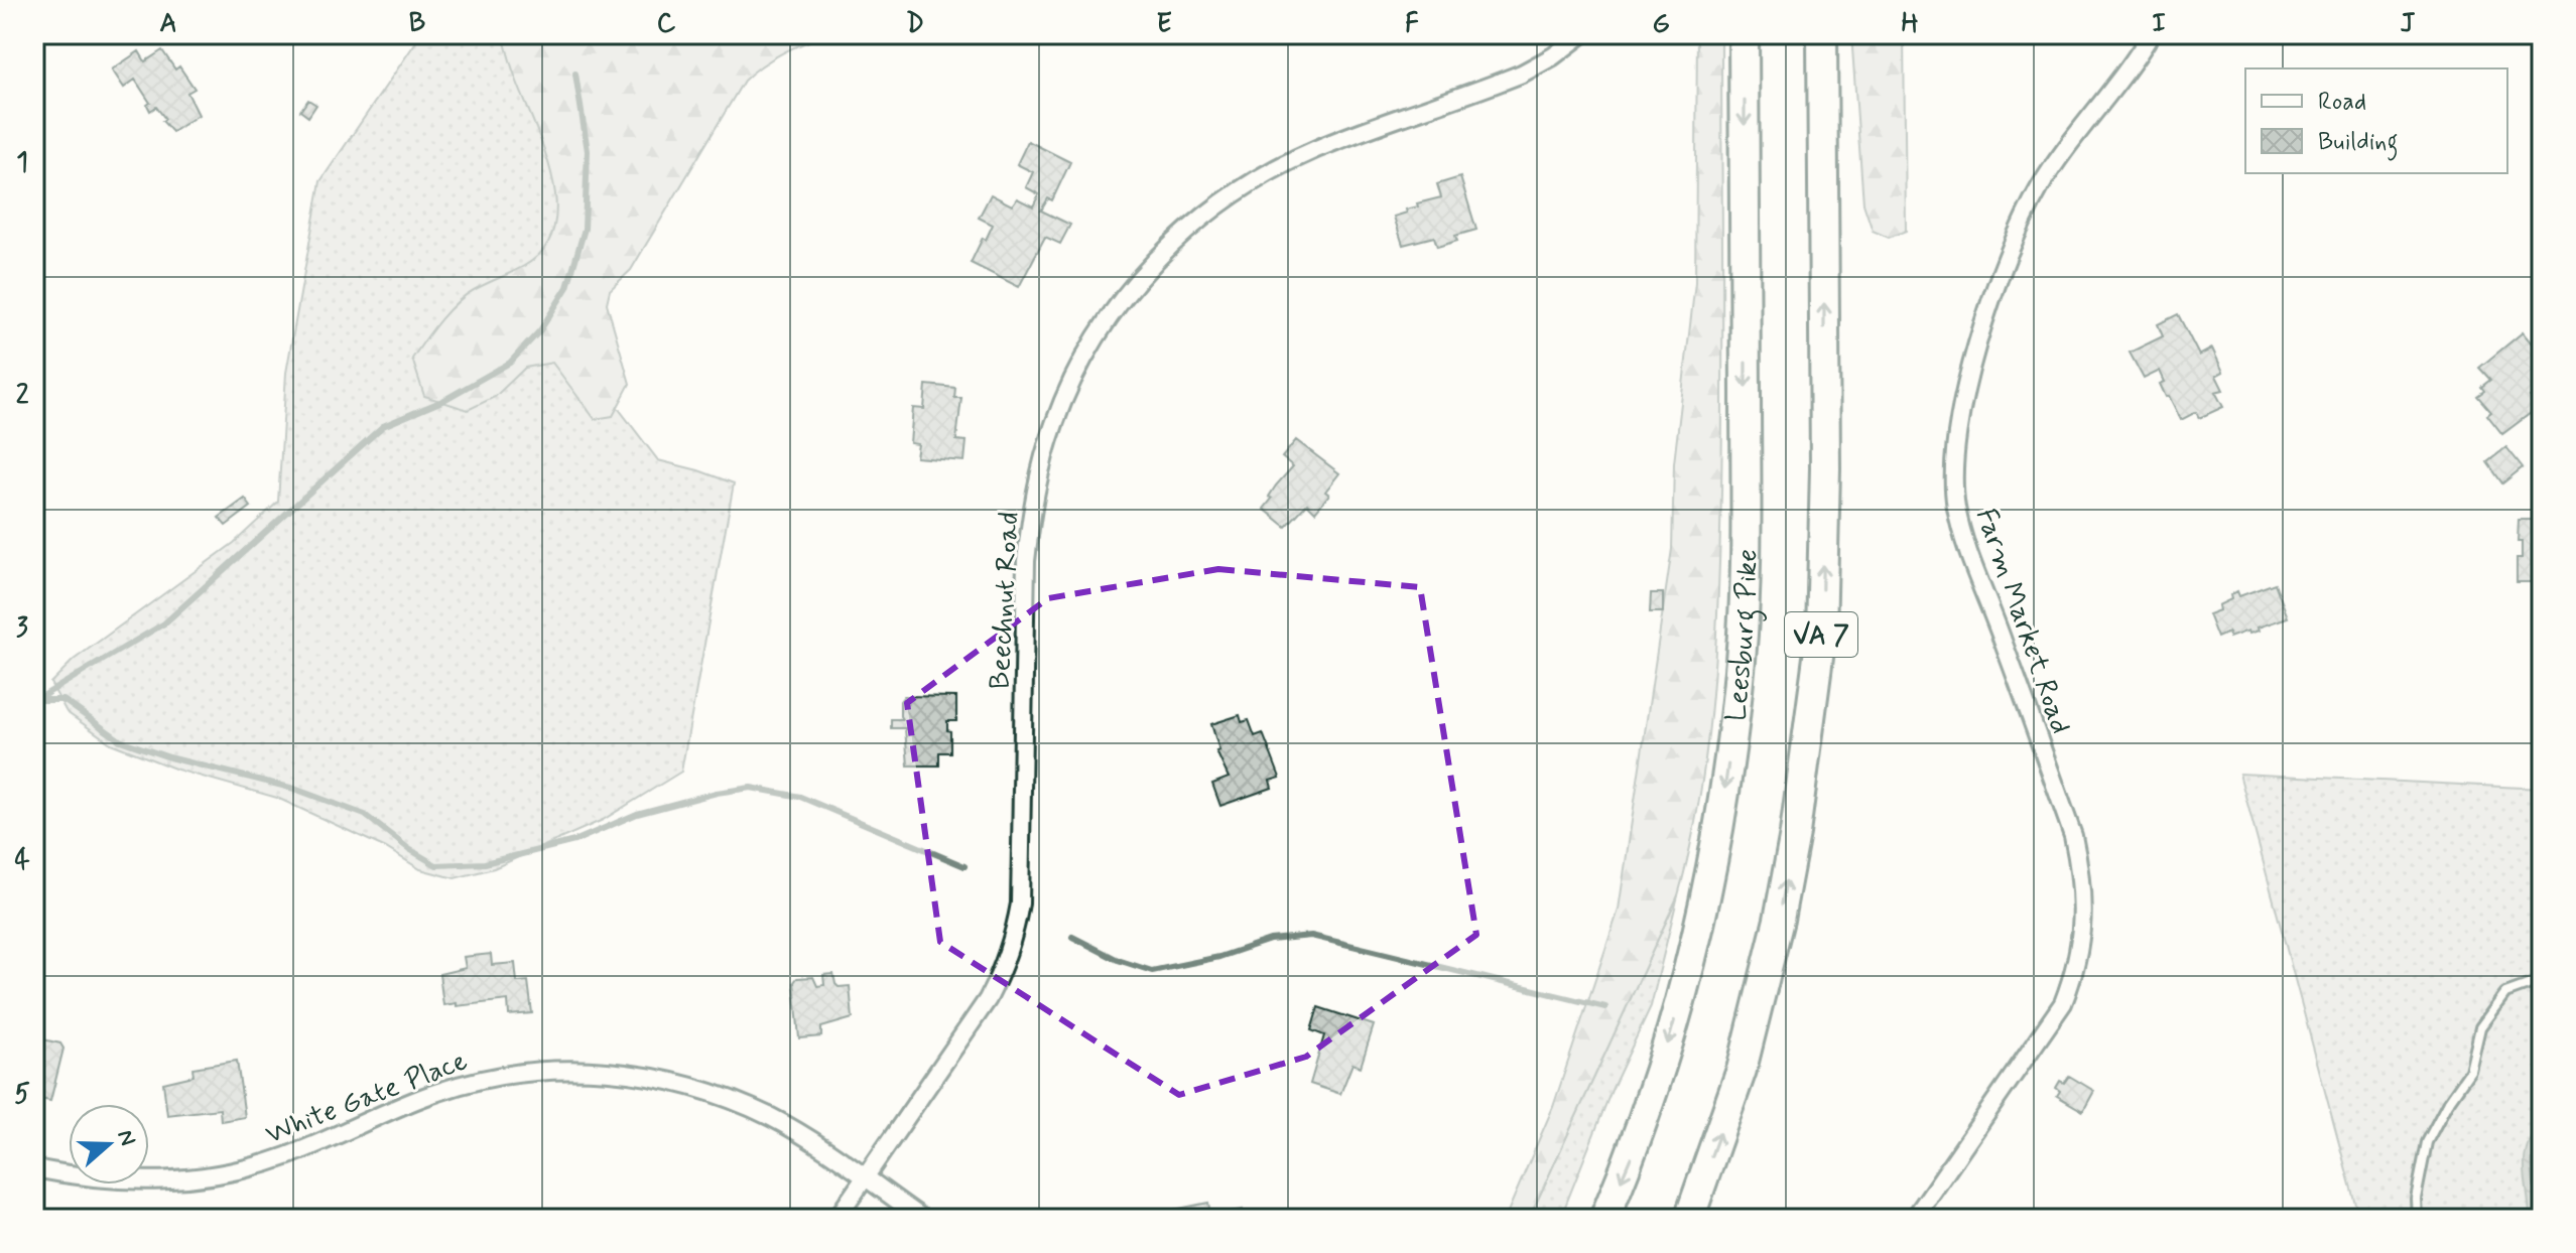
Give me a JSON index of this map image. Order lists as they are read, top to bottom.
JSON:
{
  "streets": {
    "highway": ["VA 7", "Leesburg Pike"],
    "street": ["Beechnut Road", "Farm Market Road", "White Gate Place"]
  },
  "crossings": [
    ["Beechnut Road", "White Gate Place"]
  ],
  "legend": ["Road", "Building"],
  "north": "right",
  "grid": {
    "columns": [
      "A",
      "B",
      "C",
      "D",
      "E",
      "F",
      "G",
      "H",
      "I",
      "J"
    ],
    "rows": [
      "1",
      "2",
      "3",
      "4",
      "5"
    ]
  }
}
